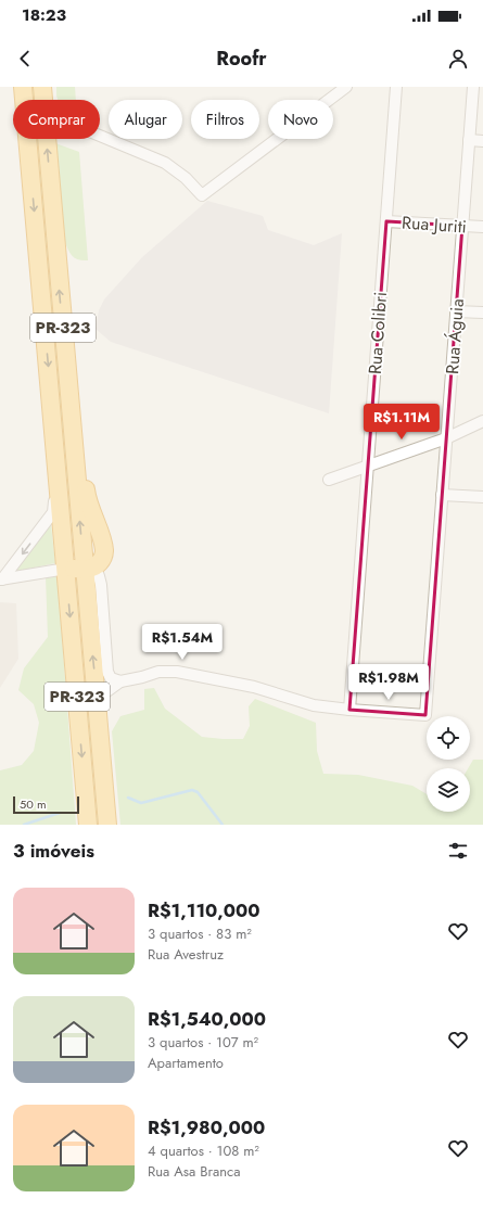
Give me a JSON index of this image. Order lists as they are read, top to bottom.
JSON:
{
  "streets": {
    "highway": ["PR-323"],
    "street": ["Rua Juriti", "Rua Colibri", "Rua Águia"]
  },
  "crossings": [
    ["Rua Juriti", "Rua Colibri"],
    ["Rua Juriti", "Rua Águia"],
    ["Rua Colibri", "Rua Águia"]
  ],
  "scale_bar": "50 m",
  "page": {
    "status": "18:23",
    "header": "Roofr",
    "chip": [
      "Comprar",
      "Alugar",
      "Filtros",
      "Novo"
    ],
    "price": ["R$1.11M", "R$1.54M", "R$1.98M"],
    "scale": "50 m",
    "heading": "3 imóveis",
    "list": [
      {
        "name": "R$1,110,000",
        "note": "3 quartos · 83 m² · Rua Avestruz"
      },
      {
        "name": "R$1,540,000",
        "note": "3 quartos · 107 m² · Apartamento"
      },
      {
        "name": "R$1,980,000",
        "note": "4 quartos · 108 m² · Rua Asa Branca"
      }
    ]
  }
}
